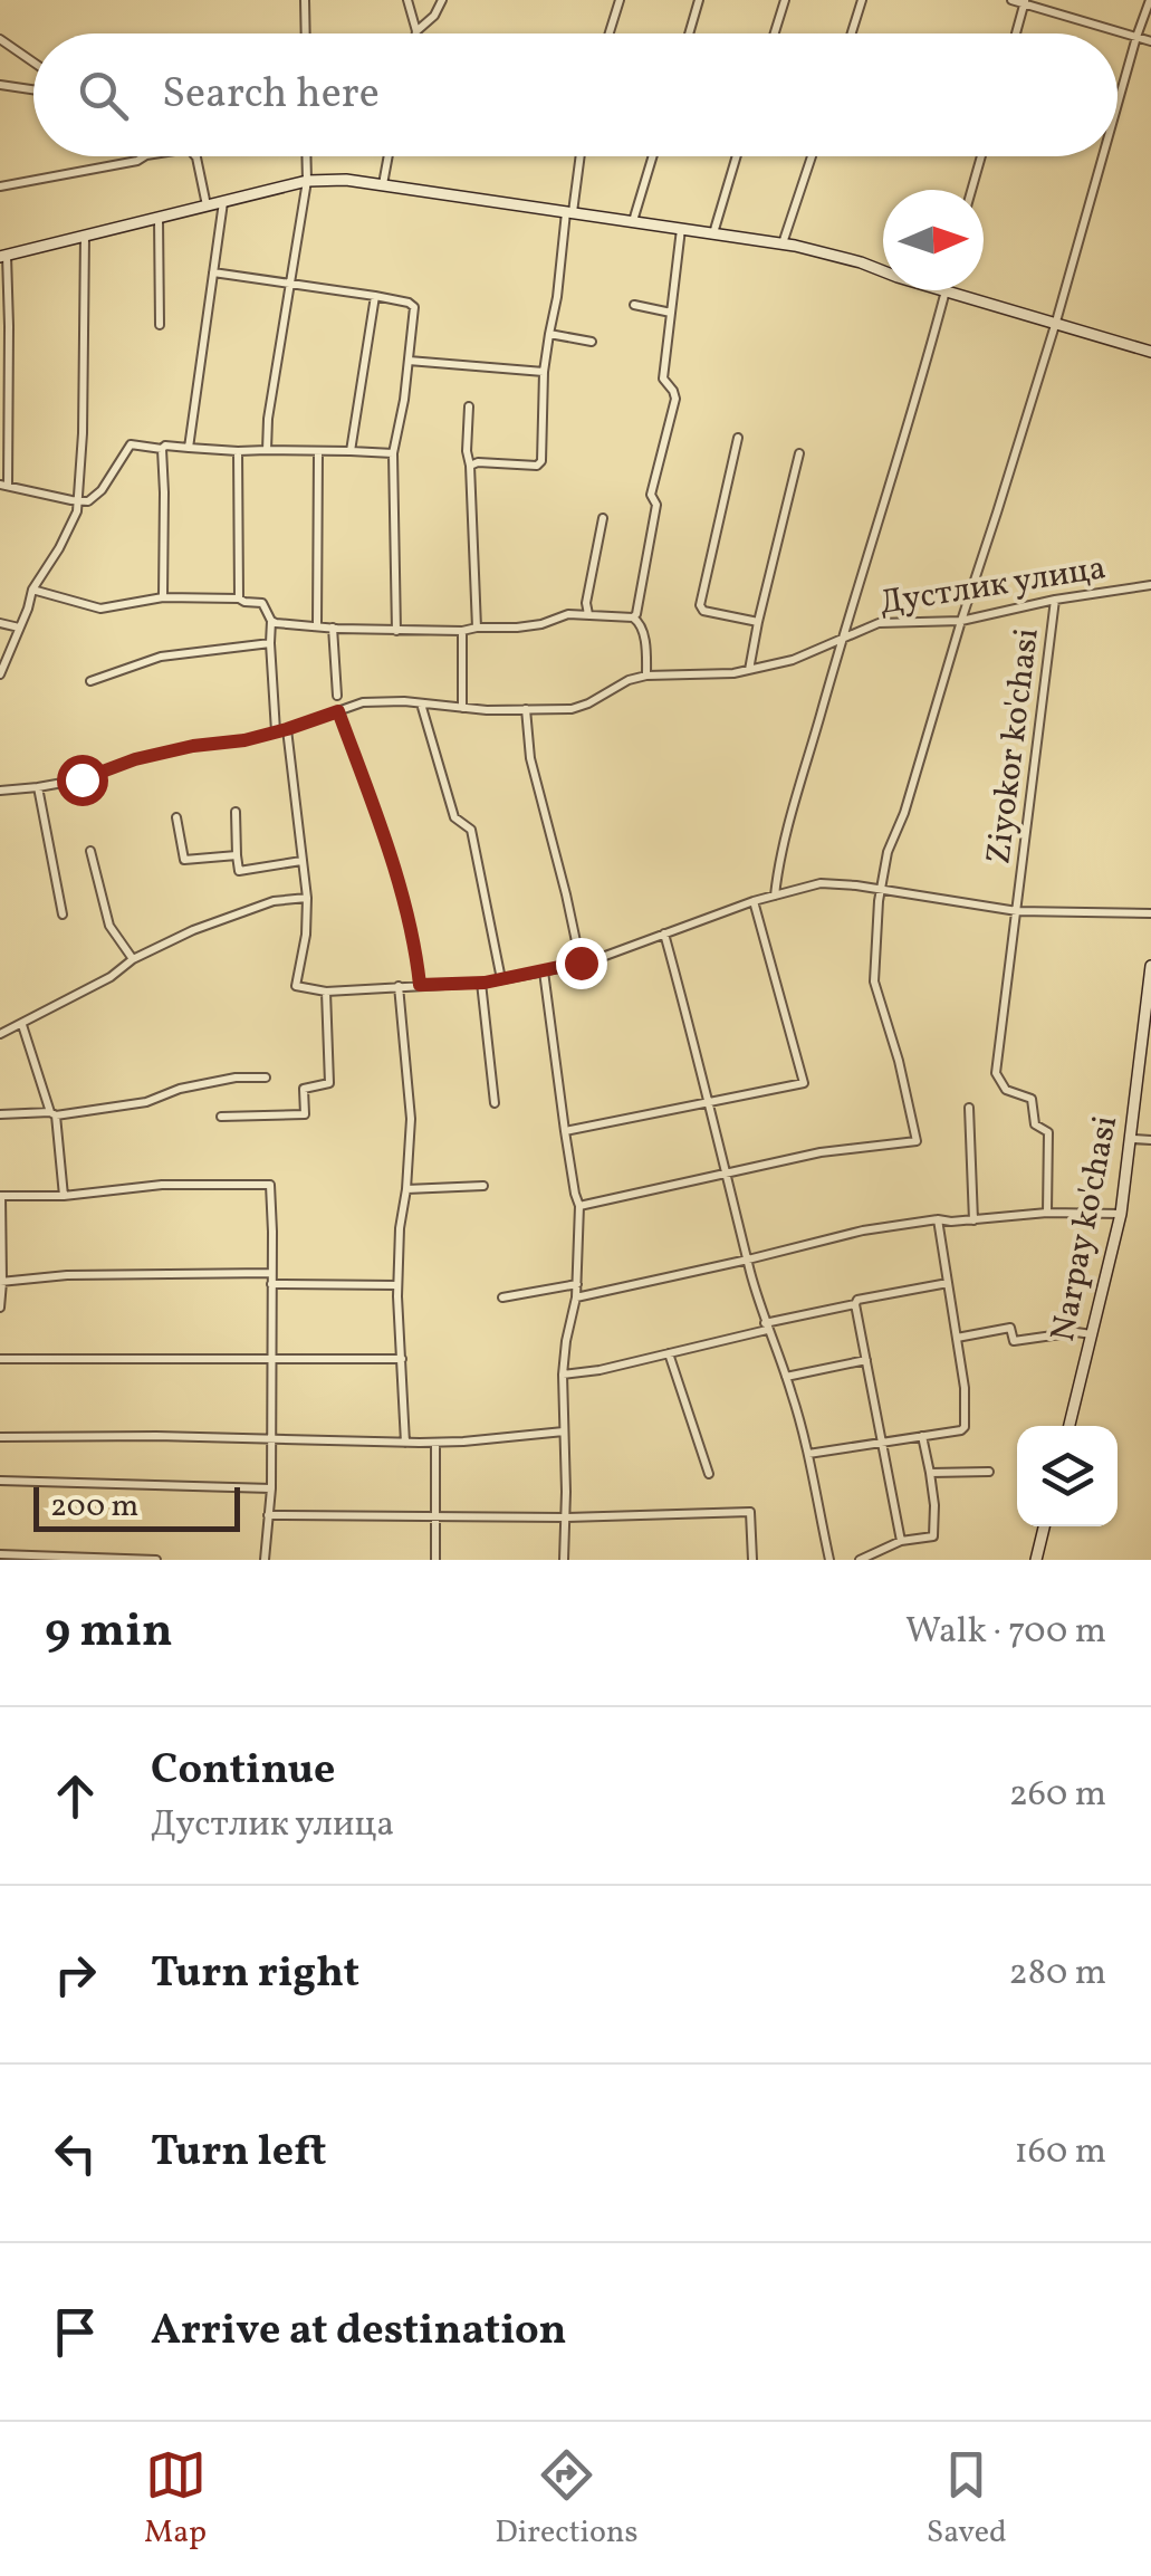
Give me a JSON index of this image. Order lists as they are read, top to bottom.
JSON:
{
  "streets": {
    "street": ["Дустлик улица", "Ziyokor ko'chasi", "Narpay ko'chasi"]
  },
  "crossings": [
    ["Дустлик улица", "Ziyokor ko'chasi"]
  ],
  "scale_bar": "200 m",
  "north": "right",
  "page": {
    "search": "Search here",
    "scale": "200 m",
    "heading": ["9 min", "Walk · 700 m"],
    "list": [
      ["Continue", "Дустлик улица", "260 m"],
      ["Turn right", "280 m"],
      ["Turn left", "160 m"],
      "Arrive at destination"
    ],
    "nav": ["Map", "Directions", "Saved"]
  }
}
